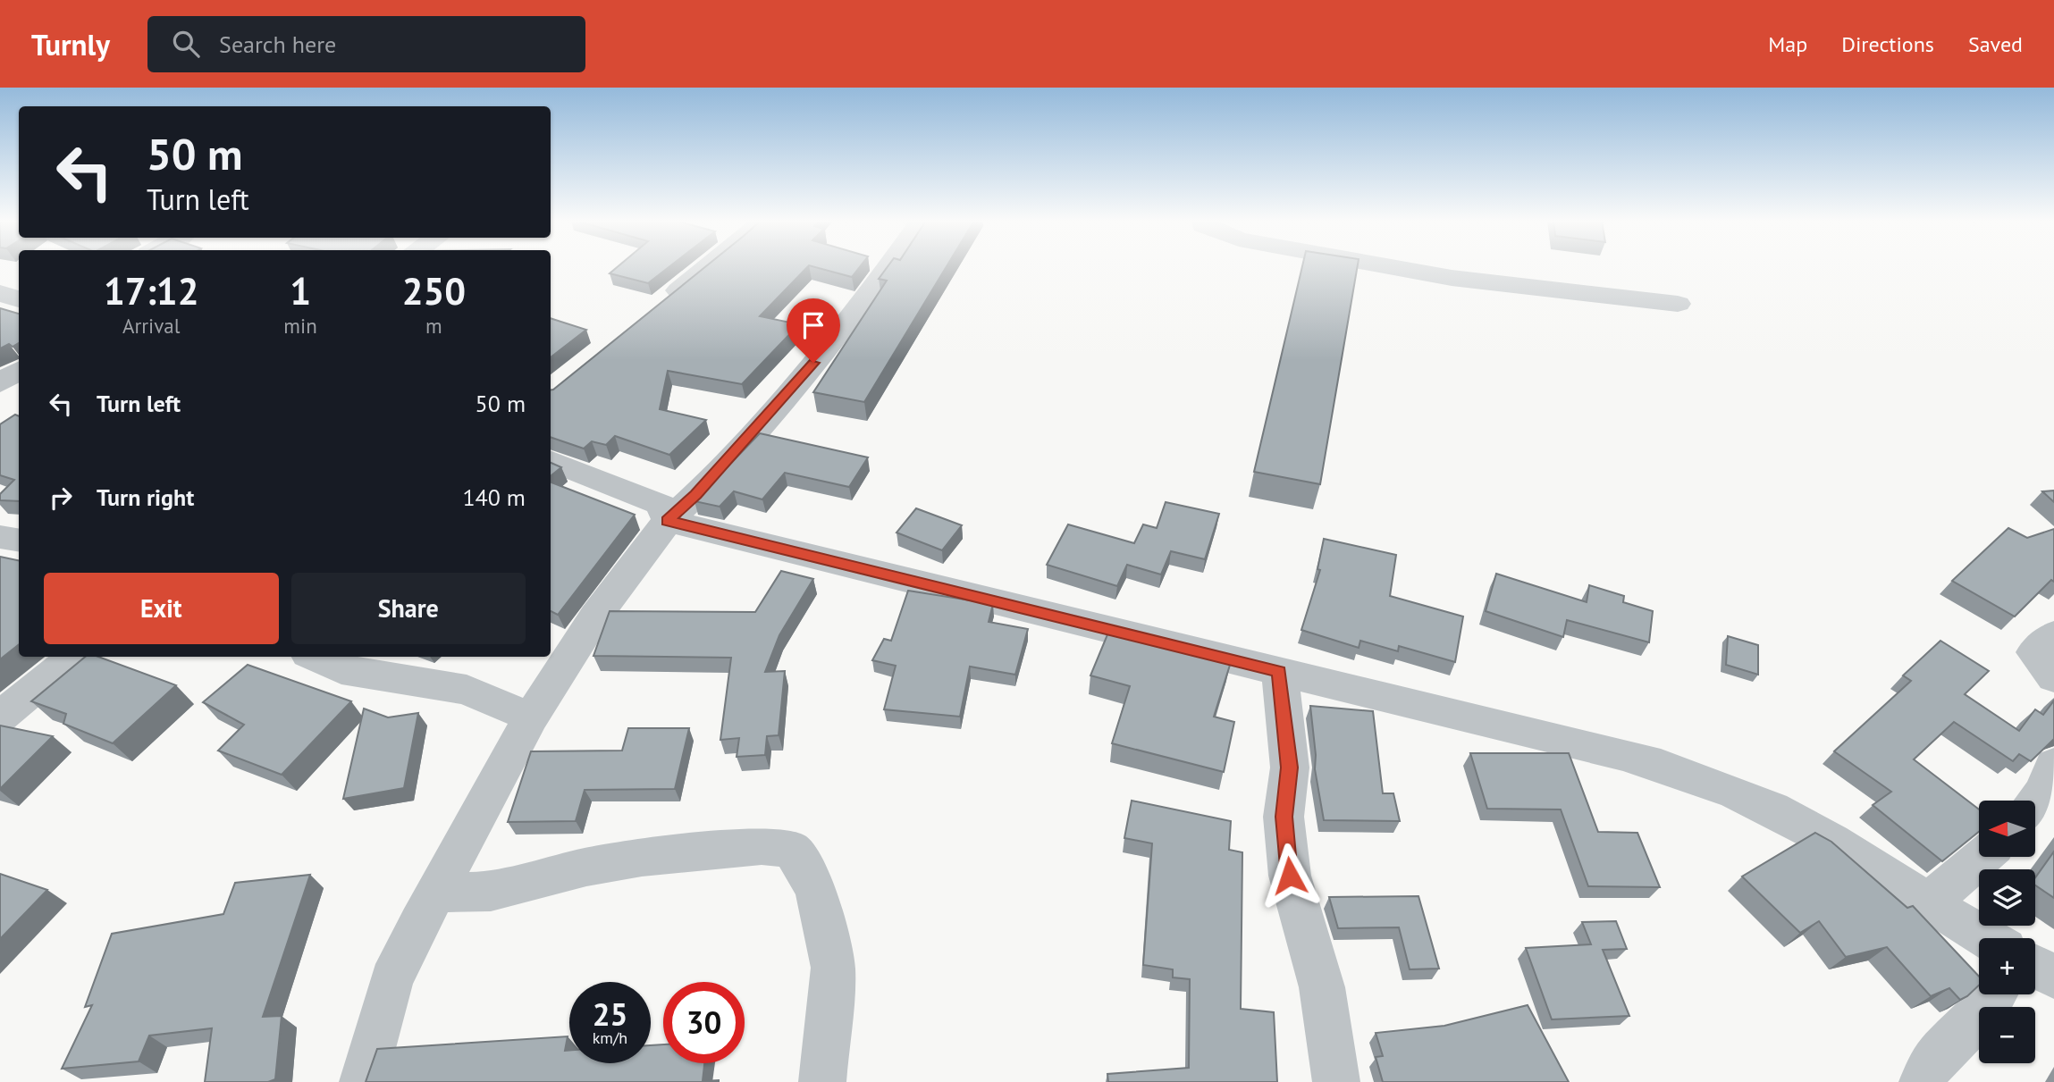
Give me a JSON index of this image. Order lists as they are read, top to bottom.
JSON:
{
  "north": "left",
  "page": {
    "header": "Turnly",
    "search": "Search here",
    "nav": ["Map", "Directions", "Saved"],
    "turn": ["50 m", "Turn left"],
    "eta": [
      "17:12",
      "Arrival",
      "1",
      "min",
      "250",
      "m"
    ],
    "list": [
      {
        "name": "Turn left",
        "value": "50 m"
      },
      {
        "name": "Turn right",
        "value": "140 m"
      }
    ],
    "buttons": ["Exit", "Share"],
    "map_buttons": ["+", "−"],
    "speed": "25 km/h",
    "limit": "30"
  }
}
